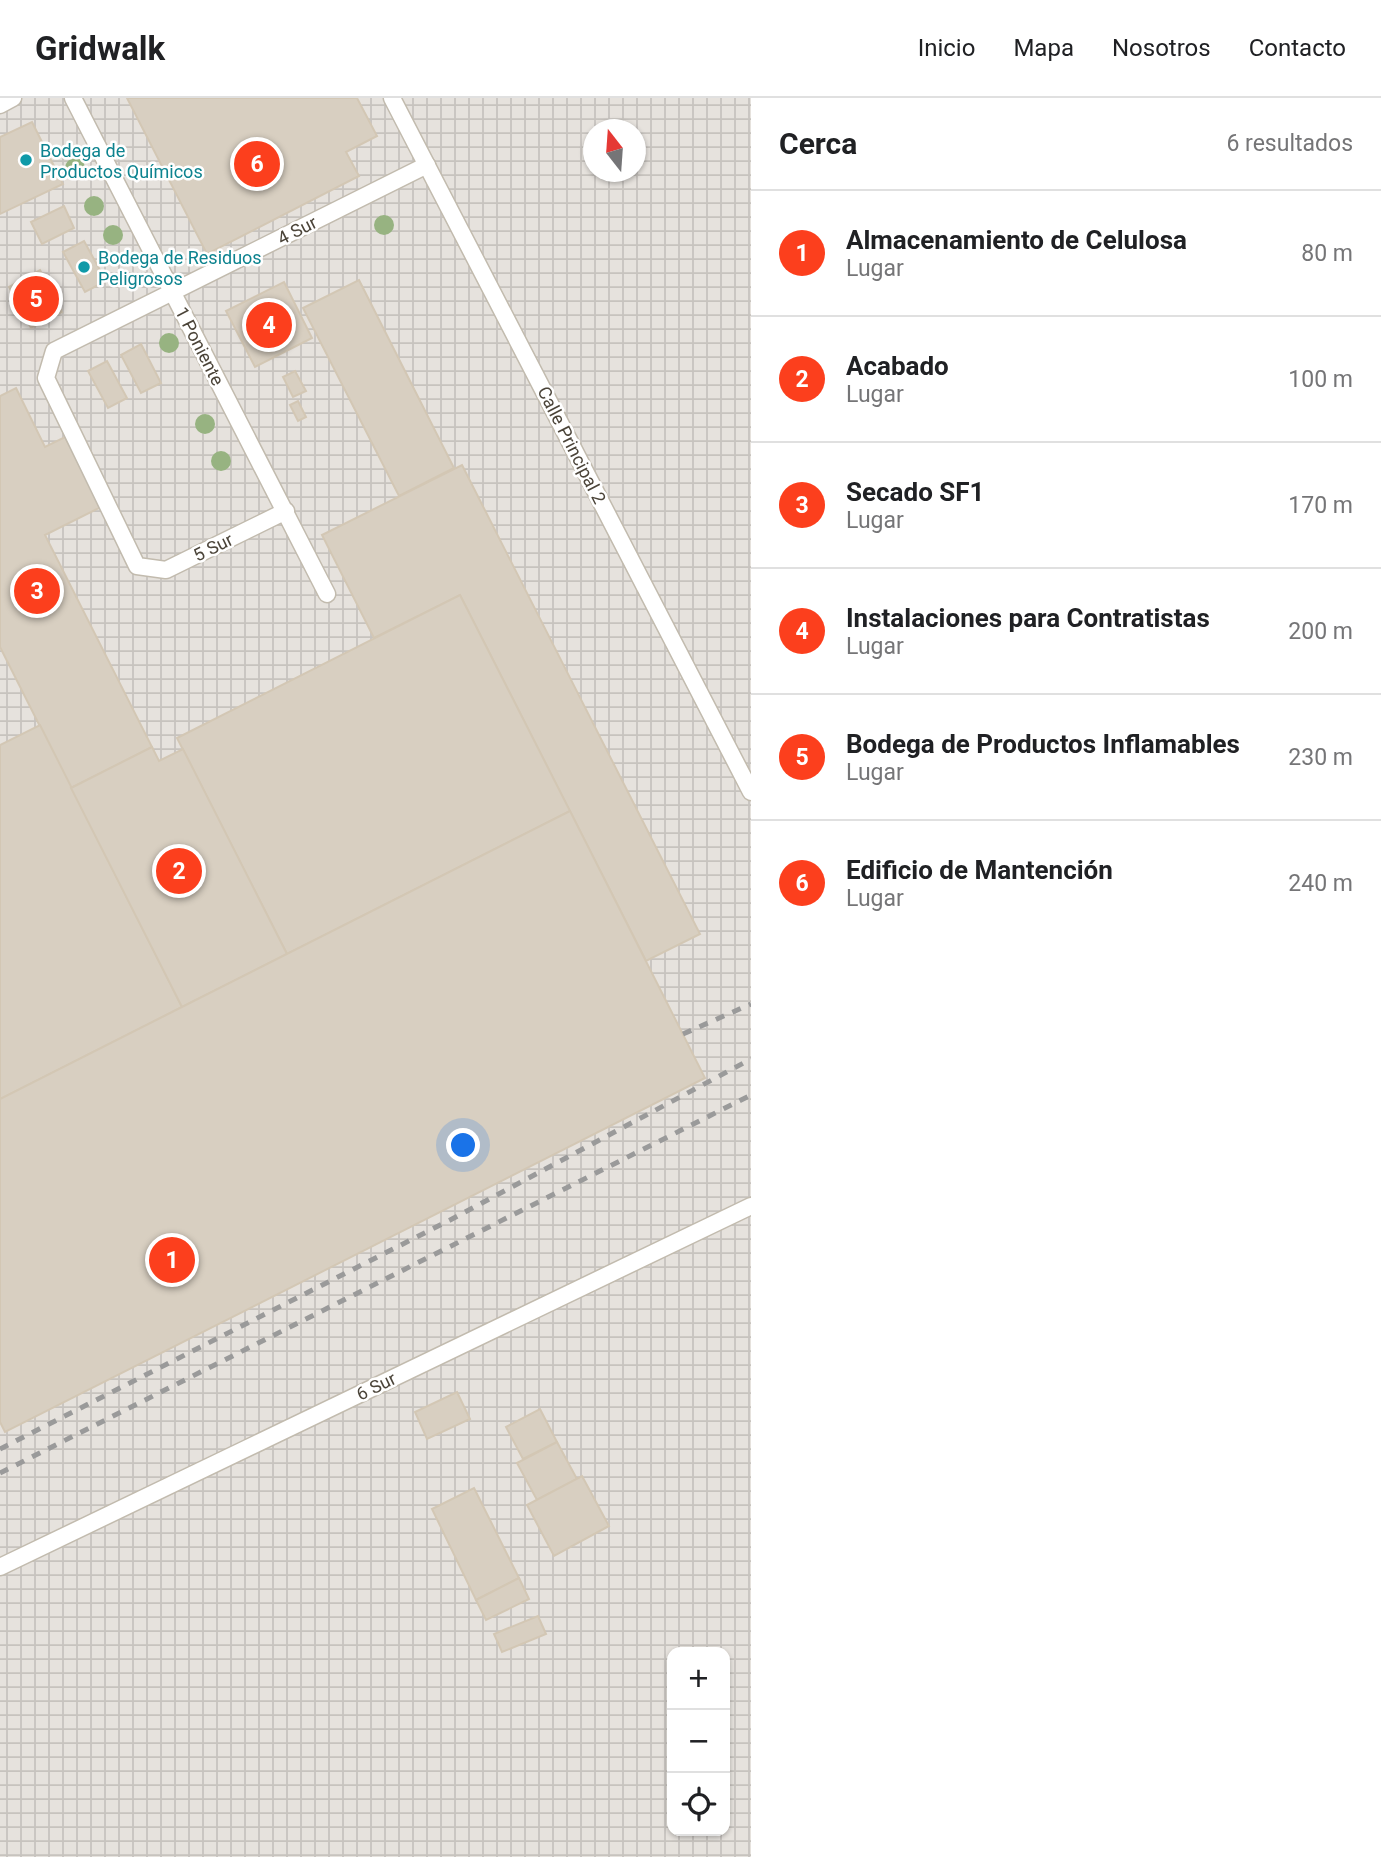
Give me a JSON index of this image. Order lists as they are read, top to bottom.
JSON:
{
  "streets": {
    "lane": [
      "4 Sur",
      "1 Poniente",
      "Calle Principal 2",
      "5 Sur",
      "6 Sur"
    ]
  },
  "crossings": [
    ["4 Sur", "1 Poniente"],
    ["4 Sur", "Calle Principal 2"],
    ["4 Sur", "5 Sur"],
    ["1 Poniente", "5 Sur"]
  ],
  "places": ["Bodega de Productos Químicos", "Bodega de Residuos Peligrosos"],
  "north": "top",
  "page": {
    "header": "Gridwalk",
    "nav": [
      "Inicio",
      "Mapa",
      "Nosotros",
      "Contacto"
    ],
    "heading": ["Cerca", "6 resultados"],
    "pins": [
      "6",
      "5",
      "4",
      "3",
      "2",
      "1"
    ],
    "list": [
      {
        "mark": "1",
        "name": "Almacenamiento de Celulosa",
        "note": "Lugar",
        "value": "80 m"
      },
      {
        "mark": "2",
        "name": "Acabado",
        "note": "Lugar",
        "value": "100 m"
      },
      {
        "mark": "3",
        "name": "Secado SF1",
        "note": "Lugar",
        "value": "170 m"
      },
      {
        "mark": "4",
        "name": "Instalaciones para Contratistas",
        "note": "Lugar",
        "value": "200 m"
      },
      {
        "mark": "5",
        "name": "Bodega de Productos Inflamables",
        "note": "Lugar",
        "value": "230 m"
      },
      {
        "mark": "6",
        "name": "Edificio de Mantención",
        "note": "Lugar",
        "value": "240 m"
      }
    ],
    "map_buttons": ["+", "−"]
  }
}
